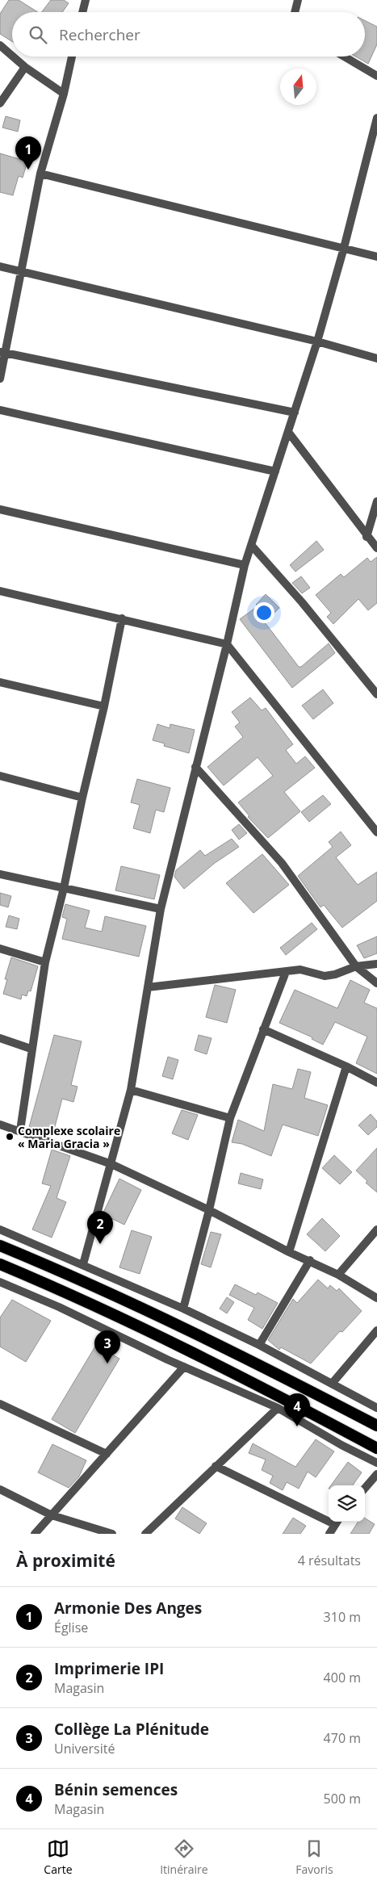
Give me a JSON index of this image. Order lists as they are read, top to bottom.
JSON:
{
  "places": ["Complexe scolaire « Maria Gracia »"],
  "north": "top",
  "page": {
    "search": "Rechercher",
    "pins": [
      "1",
      "2",
      "3",
      "4"
    ],
    "heading": ["À proximité", "4 résultats"],
    "list": [
      {
        "mark": "1",
        "name": "Armonie Des Anges",
        "note": "Église",
        "value": "310 m"
      },
      {
        "mark": "2",
        "name": "Imprimerie IPI",
        "note": "Magasin",
        "value": "400 m"
      },
      {
        "mark": "3",
        "name": "Collège La Plénitude",
        "note": "Université",
        "value": "470 m"
      },
      {
        "mark": "4",
        "name": "Bénin semences",
        "note": "Magasin",
        "value": "500 m"
      }
    ],
    "nav": ["Carte", "Itinéraire", "Favoris"]
  }
}
